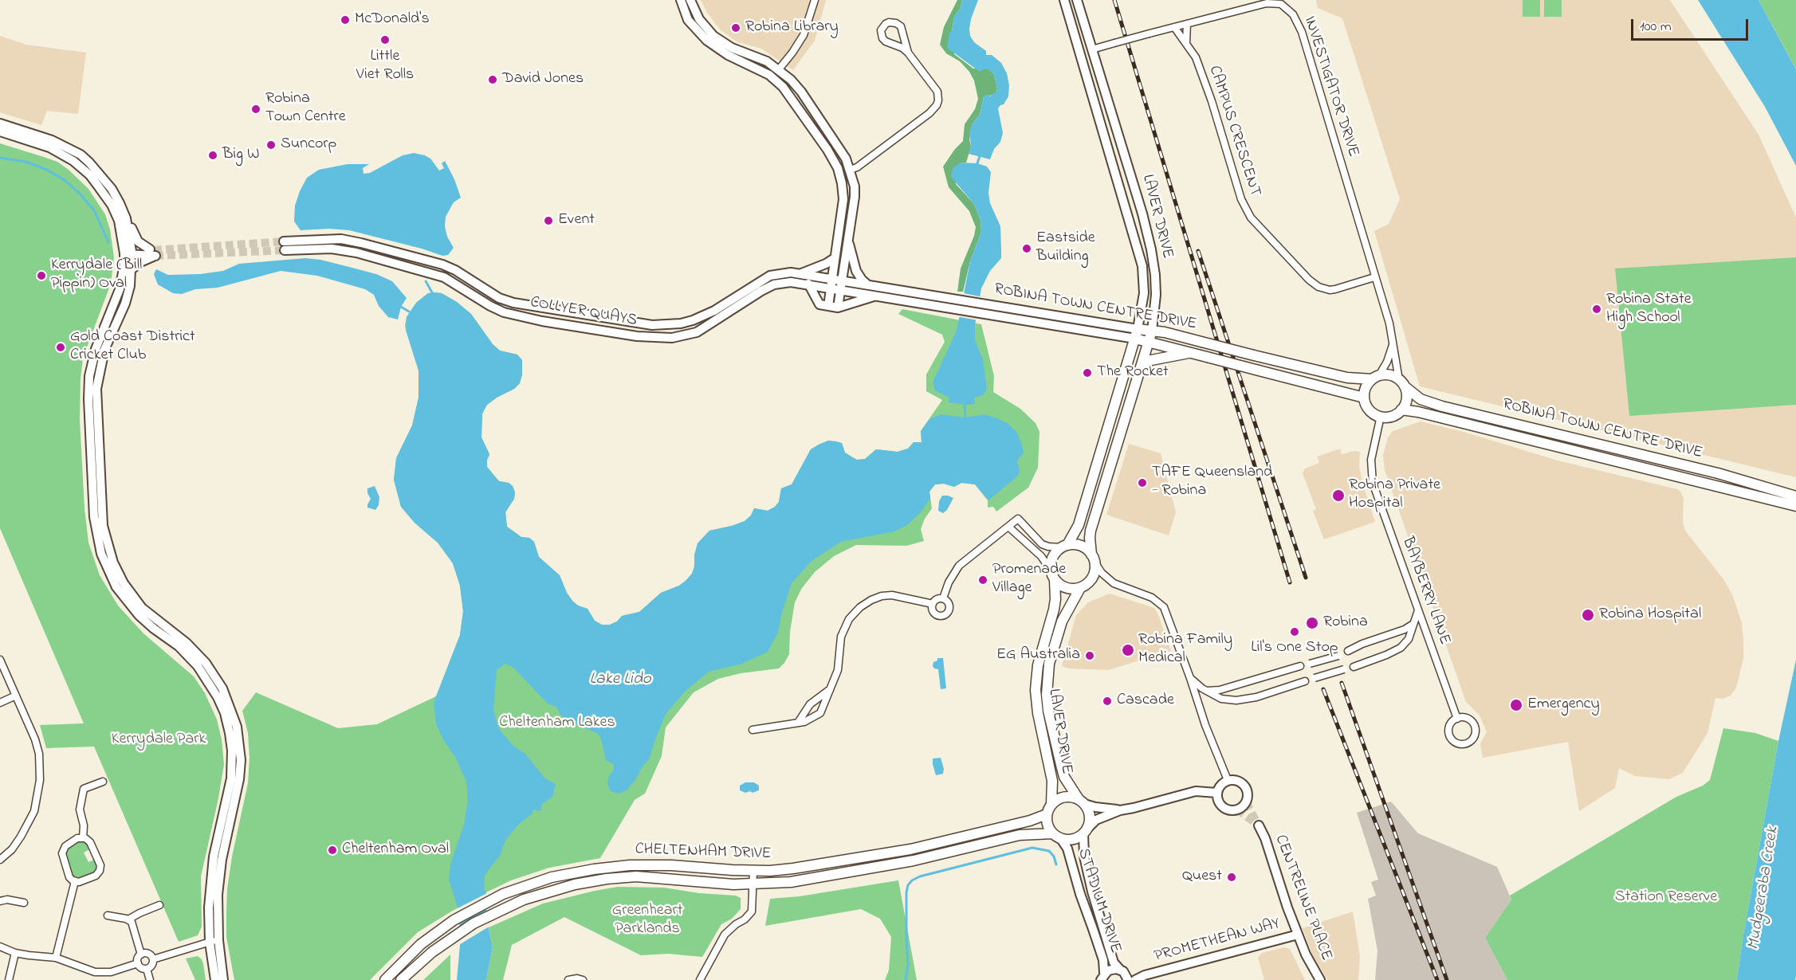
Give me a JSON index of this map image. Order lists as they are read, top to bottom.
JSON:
{
  "streets": {
    "main road": ["LAVER DRIVE", "ROBINA TOWN CENTRE DRIVE", "CHELTENHAM DRIVE"],
    "street": [
      "INVESTIGATOR DRIVE",
      "CAMPUS CRESCENT",
      "COLLYER QUAYS",
      "BAYBERRY LANE",
      "CENTRELINE PLACE",
      "STADIUM DRIVE",
      "PROMETHEAN WAY"
    ]
  },
  "crossings": [
    ["INVESTIGATOR DRIVE", "CAMPUS CRESCENT"],
    ["INVESTIGATOR DRIVE", "LAVER DRIVE"],
    ["INVESTIGATOR DRIVE", "ROBINA TOWN CENTRE DRIVE"],
    ["INVESTIGATOR DRIVE", "BAYBERRY LANE"],
    ["LAVER DRIVE", "ROBINA TOWN CENTRE DRIVE"],
    ["LAVER DRIVE", "CHELTENHAM DRIVE"],
    ["LAVER DRIVE", "STADIUM DRIVE"],
    ["ROBINA TOWN CENTRE DRIVE", "COLLYER QUAYS"],
    ["ROBINA TOWN CENTRE DRIVE", "BAYBERRY LANE"],
    ["CHELTENHAM DRIVE", "STADIUM DRIVE"],
    ["CENTRELINE PLACE", "PROMETHEAN WAY"]
  ],
  "water": ["Lake Lido", "Mudgeeraba Creek"],
  "parks": [
    "Cheltenham Lakes",
    "Kerrydale Park",
    "Station Reserve",
    "Greenheart Parklands"
  ],
  "places": [
    "McDonald's",
    "Robina Library",
    "Little Viet Rolls",
    "David Jones",
    "Robina Town Centre",
    "Suncorp",
    "Big W",
    "Event",
    "Eastside Building",
    "Kerrydale (Bill Pippin) Oval",
    "Robina State High School",
    "Gold Coast District Cricket Club",
    "The Rocket",
    "TAFE Queensland - Robina",
    "Robina Private Hospital",
    "Promenade Village",
    "Robina Hospital",
    "Robina",
    "Lil's One Stop",
    "Robina Family Medical",
    "EG Australia",
    "Cascade",
    "Emergency",
    "Cheltenham Oval",
    "Quest"
  ],
  "scale_bar": "100 m"
}
